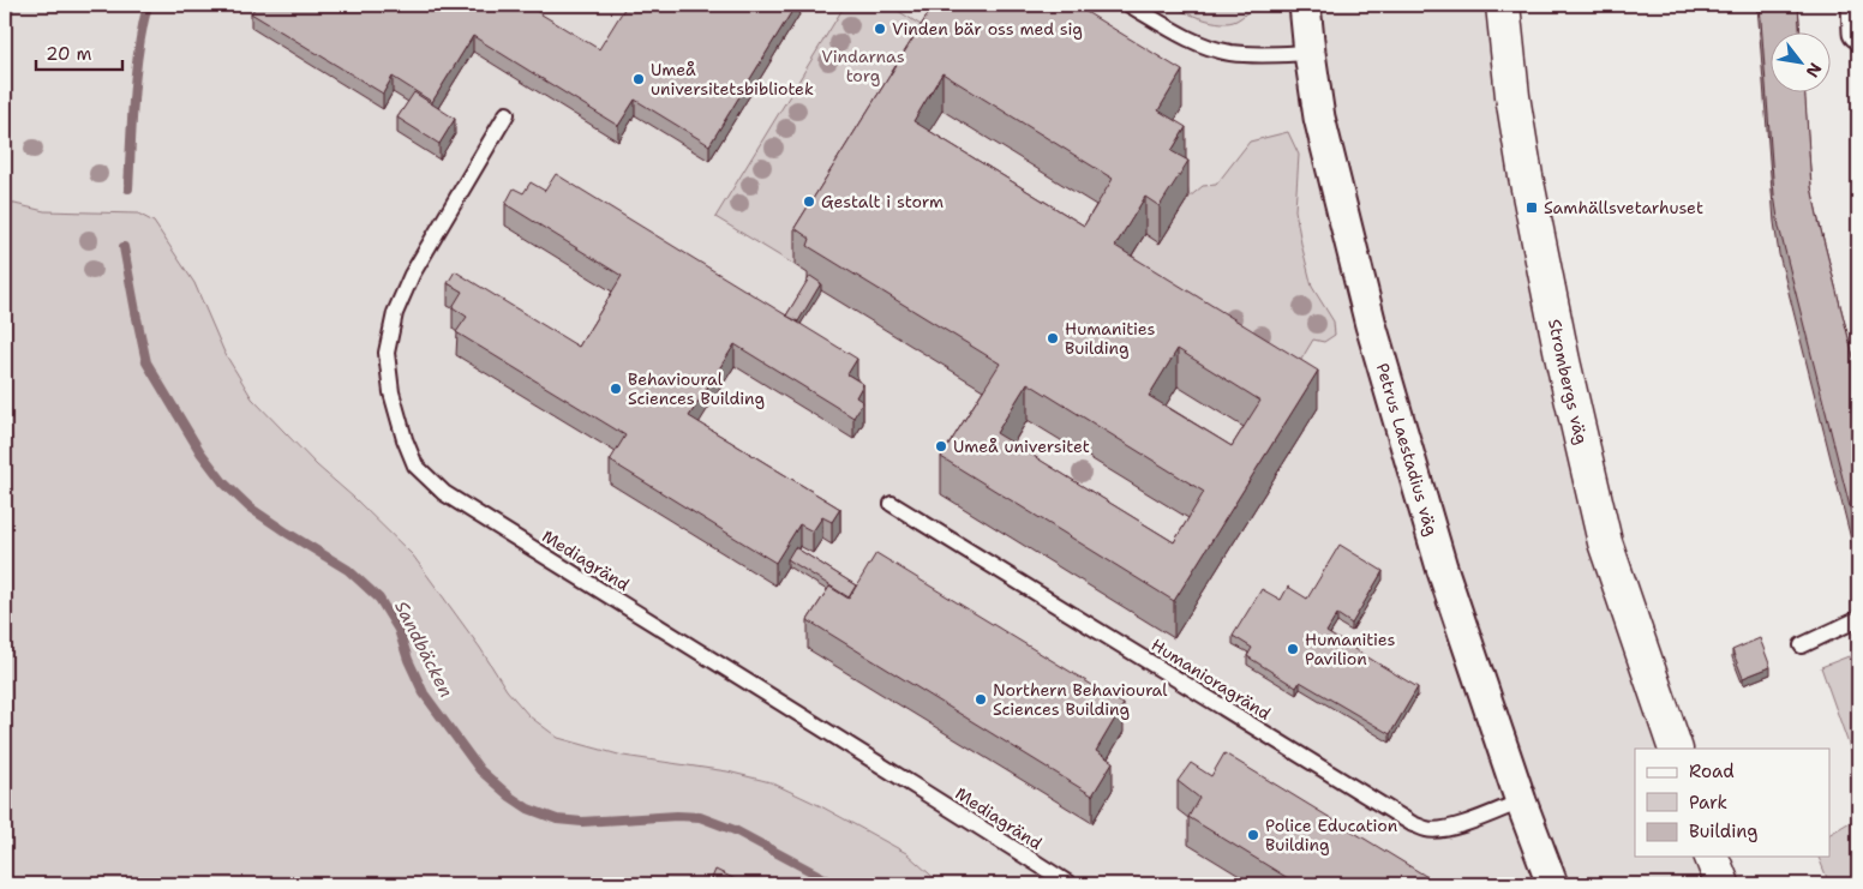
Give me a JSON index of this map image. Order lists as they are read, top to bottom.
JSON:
{
  "streets": {
    "street": ["Strombergs väg", "Petrus Laestadius väg"],
    "lane": ["Mediagränd", "Humanioragränd"]
  },
  "crossings": [
    ["Petrus Laestadius väg", "Humanioragränd"]
  ],
  "water": ["Sandbäcken"],
  "parks": ["Vindarnas torg"],
  "places": {
    "other": [
      "Vinden bär oss med sig",
      "Umeå universitetsbibliotek",
      "Gestalt i storm",
      "Humanities Building",
      "Behavioural Sciences Building",
      "Umeå universitet",
      "Humanities Pavilion",
      "Northern Behavioural Sciences Building",
      "Police Education Building"
    ],
    "transit": ["Samhällsvetarhuset"]
  },
  "legend": ["Road", "Park", "Building"],
  "scale_bar": "20 m",
  "north": "bottom right"
}
